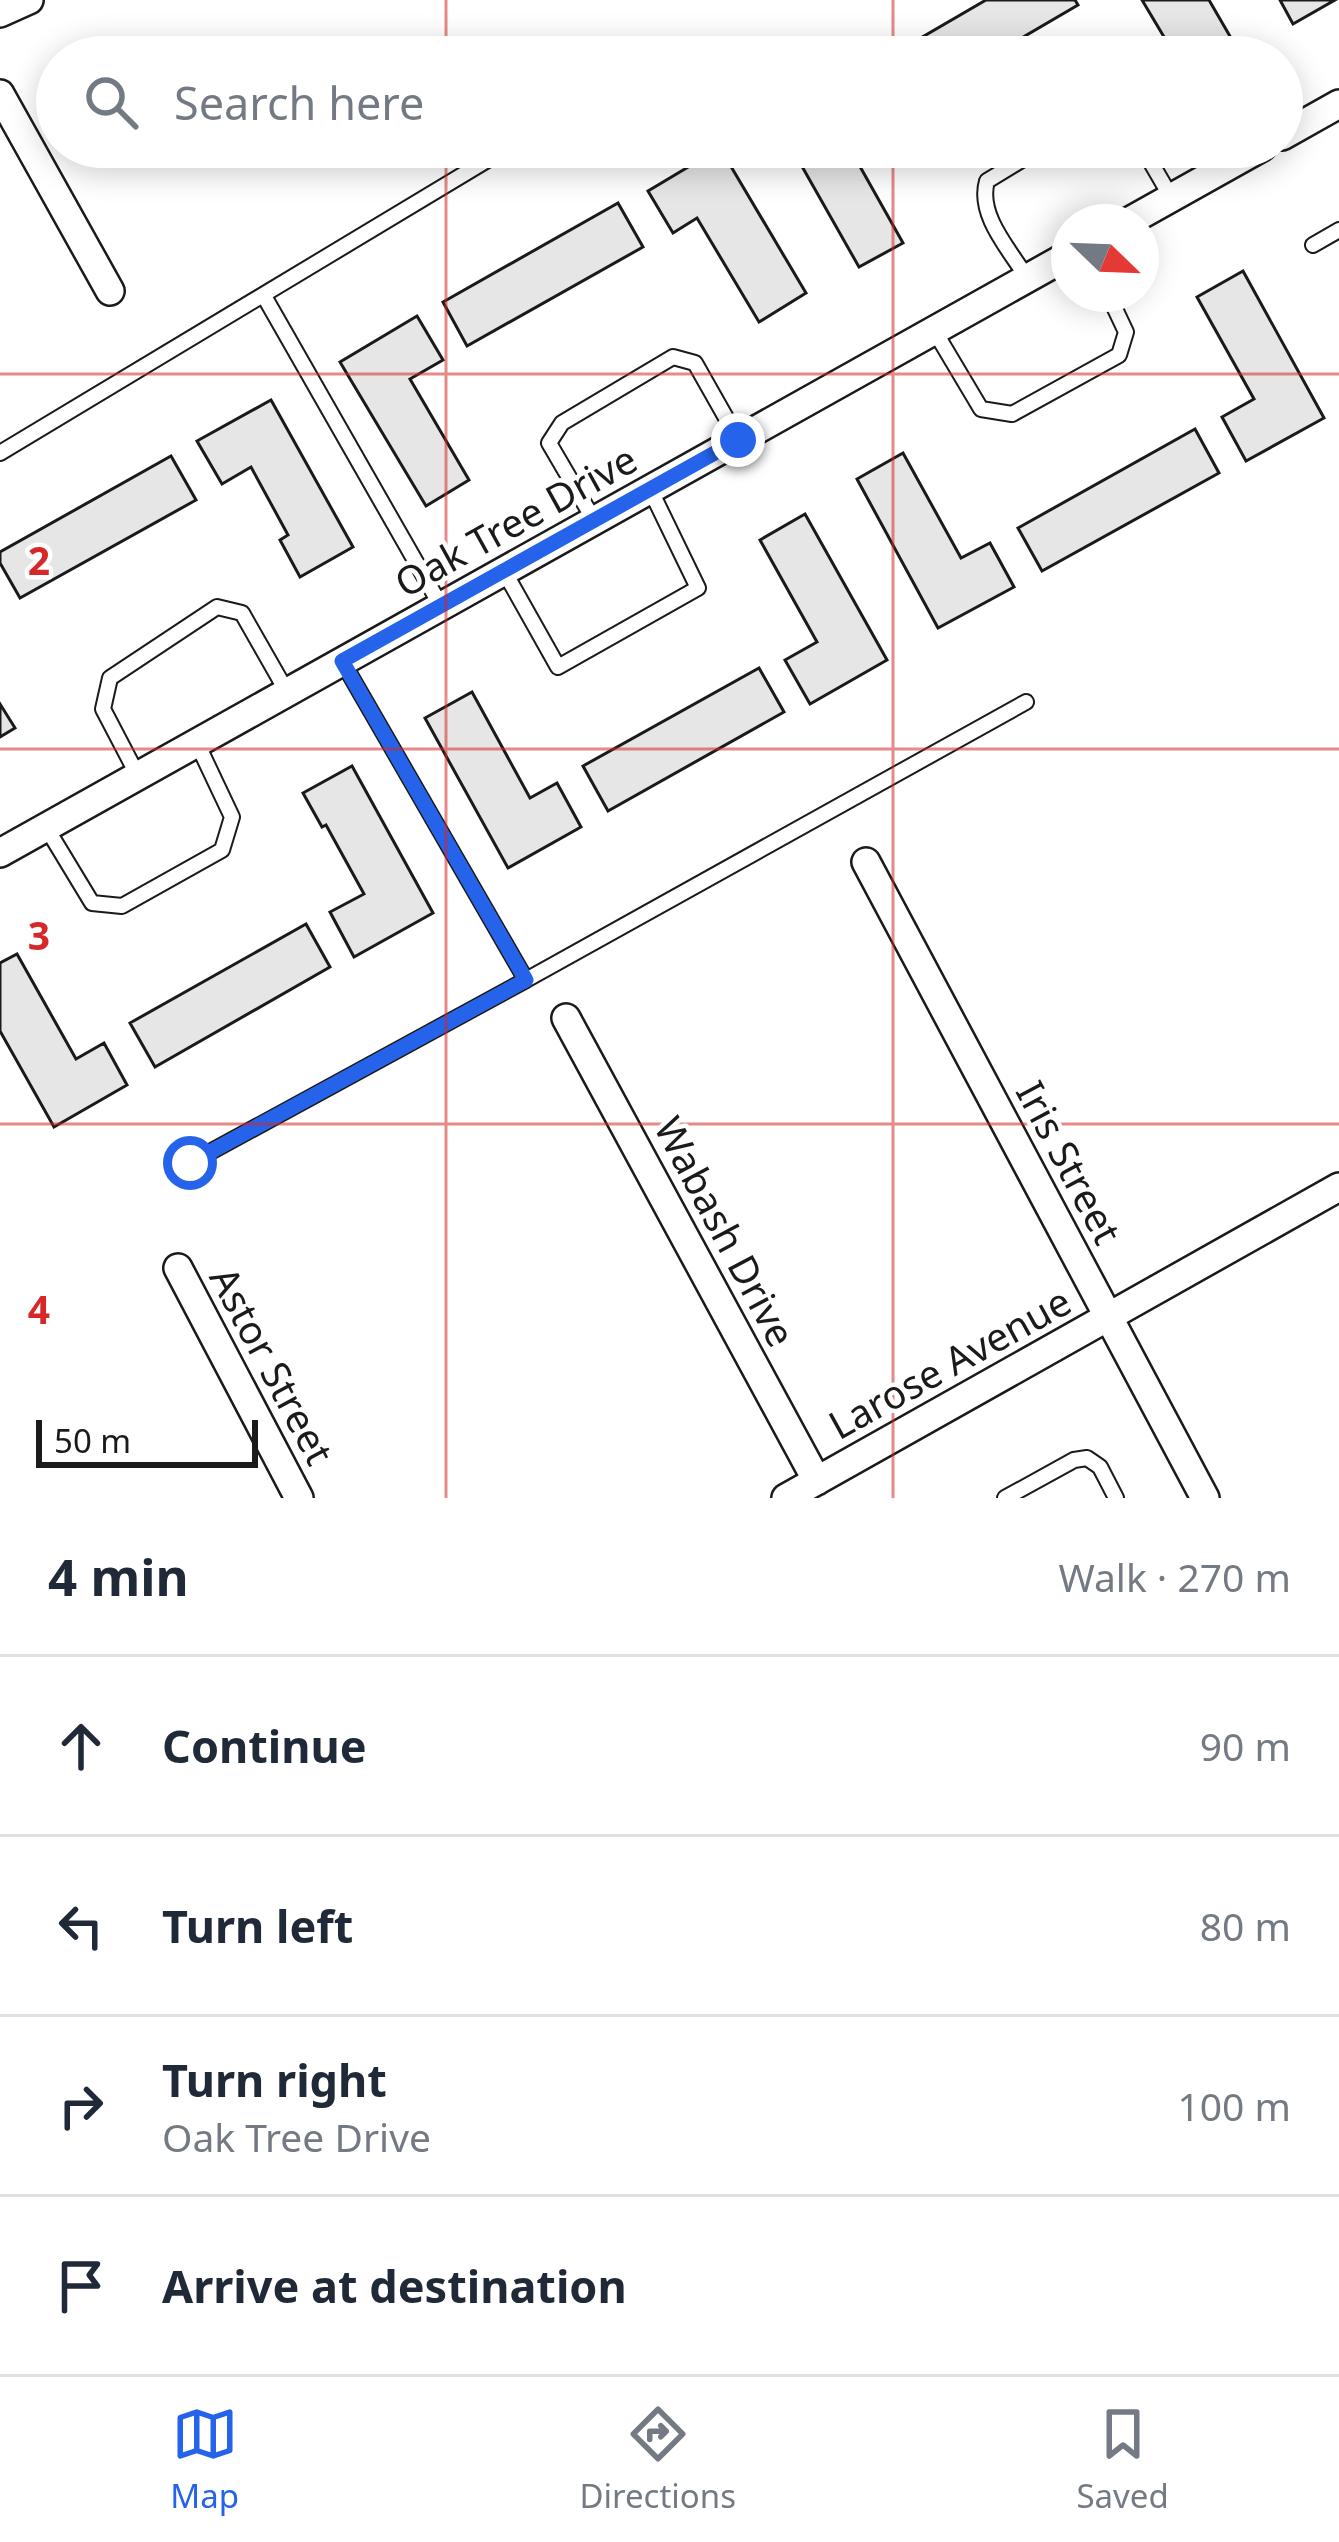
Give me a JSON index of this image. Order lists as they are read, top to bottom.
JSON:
{
  "streets": {
    "street": [
      "Oak Tree Drive",
      "Iris Street",
      "Wabash Drive",
      "Larose Avenue",
      "Astor Street"
    ]
  },
  "crossings": [
    ["Iris Street", "Larose Avenue"],
    ["Wabash Drive", "Larose Avenue"]
  ],
  "scale_bar": "50 m",
  "north": "bottom right",
  "page": {
    "search": "Search here",
    "scale": "50 m",
    "heading": ["4 min", "Walk · 270 m"],
    "list": [
      ["Continue", "90 m"],
      ["Turn left", "80 m"],
      ["Turn right", "Oak Tree Drive", "100 m"],
      "Arrive at destination"
    ],
    "nav": ["Map", "Directions", "Saved"]
  },
  "grid": {
    "rows": ["2", "3", "4"]
  }
}
